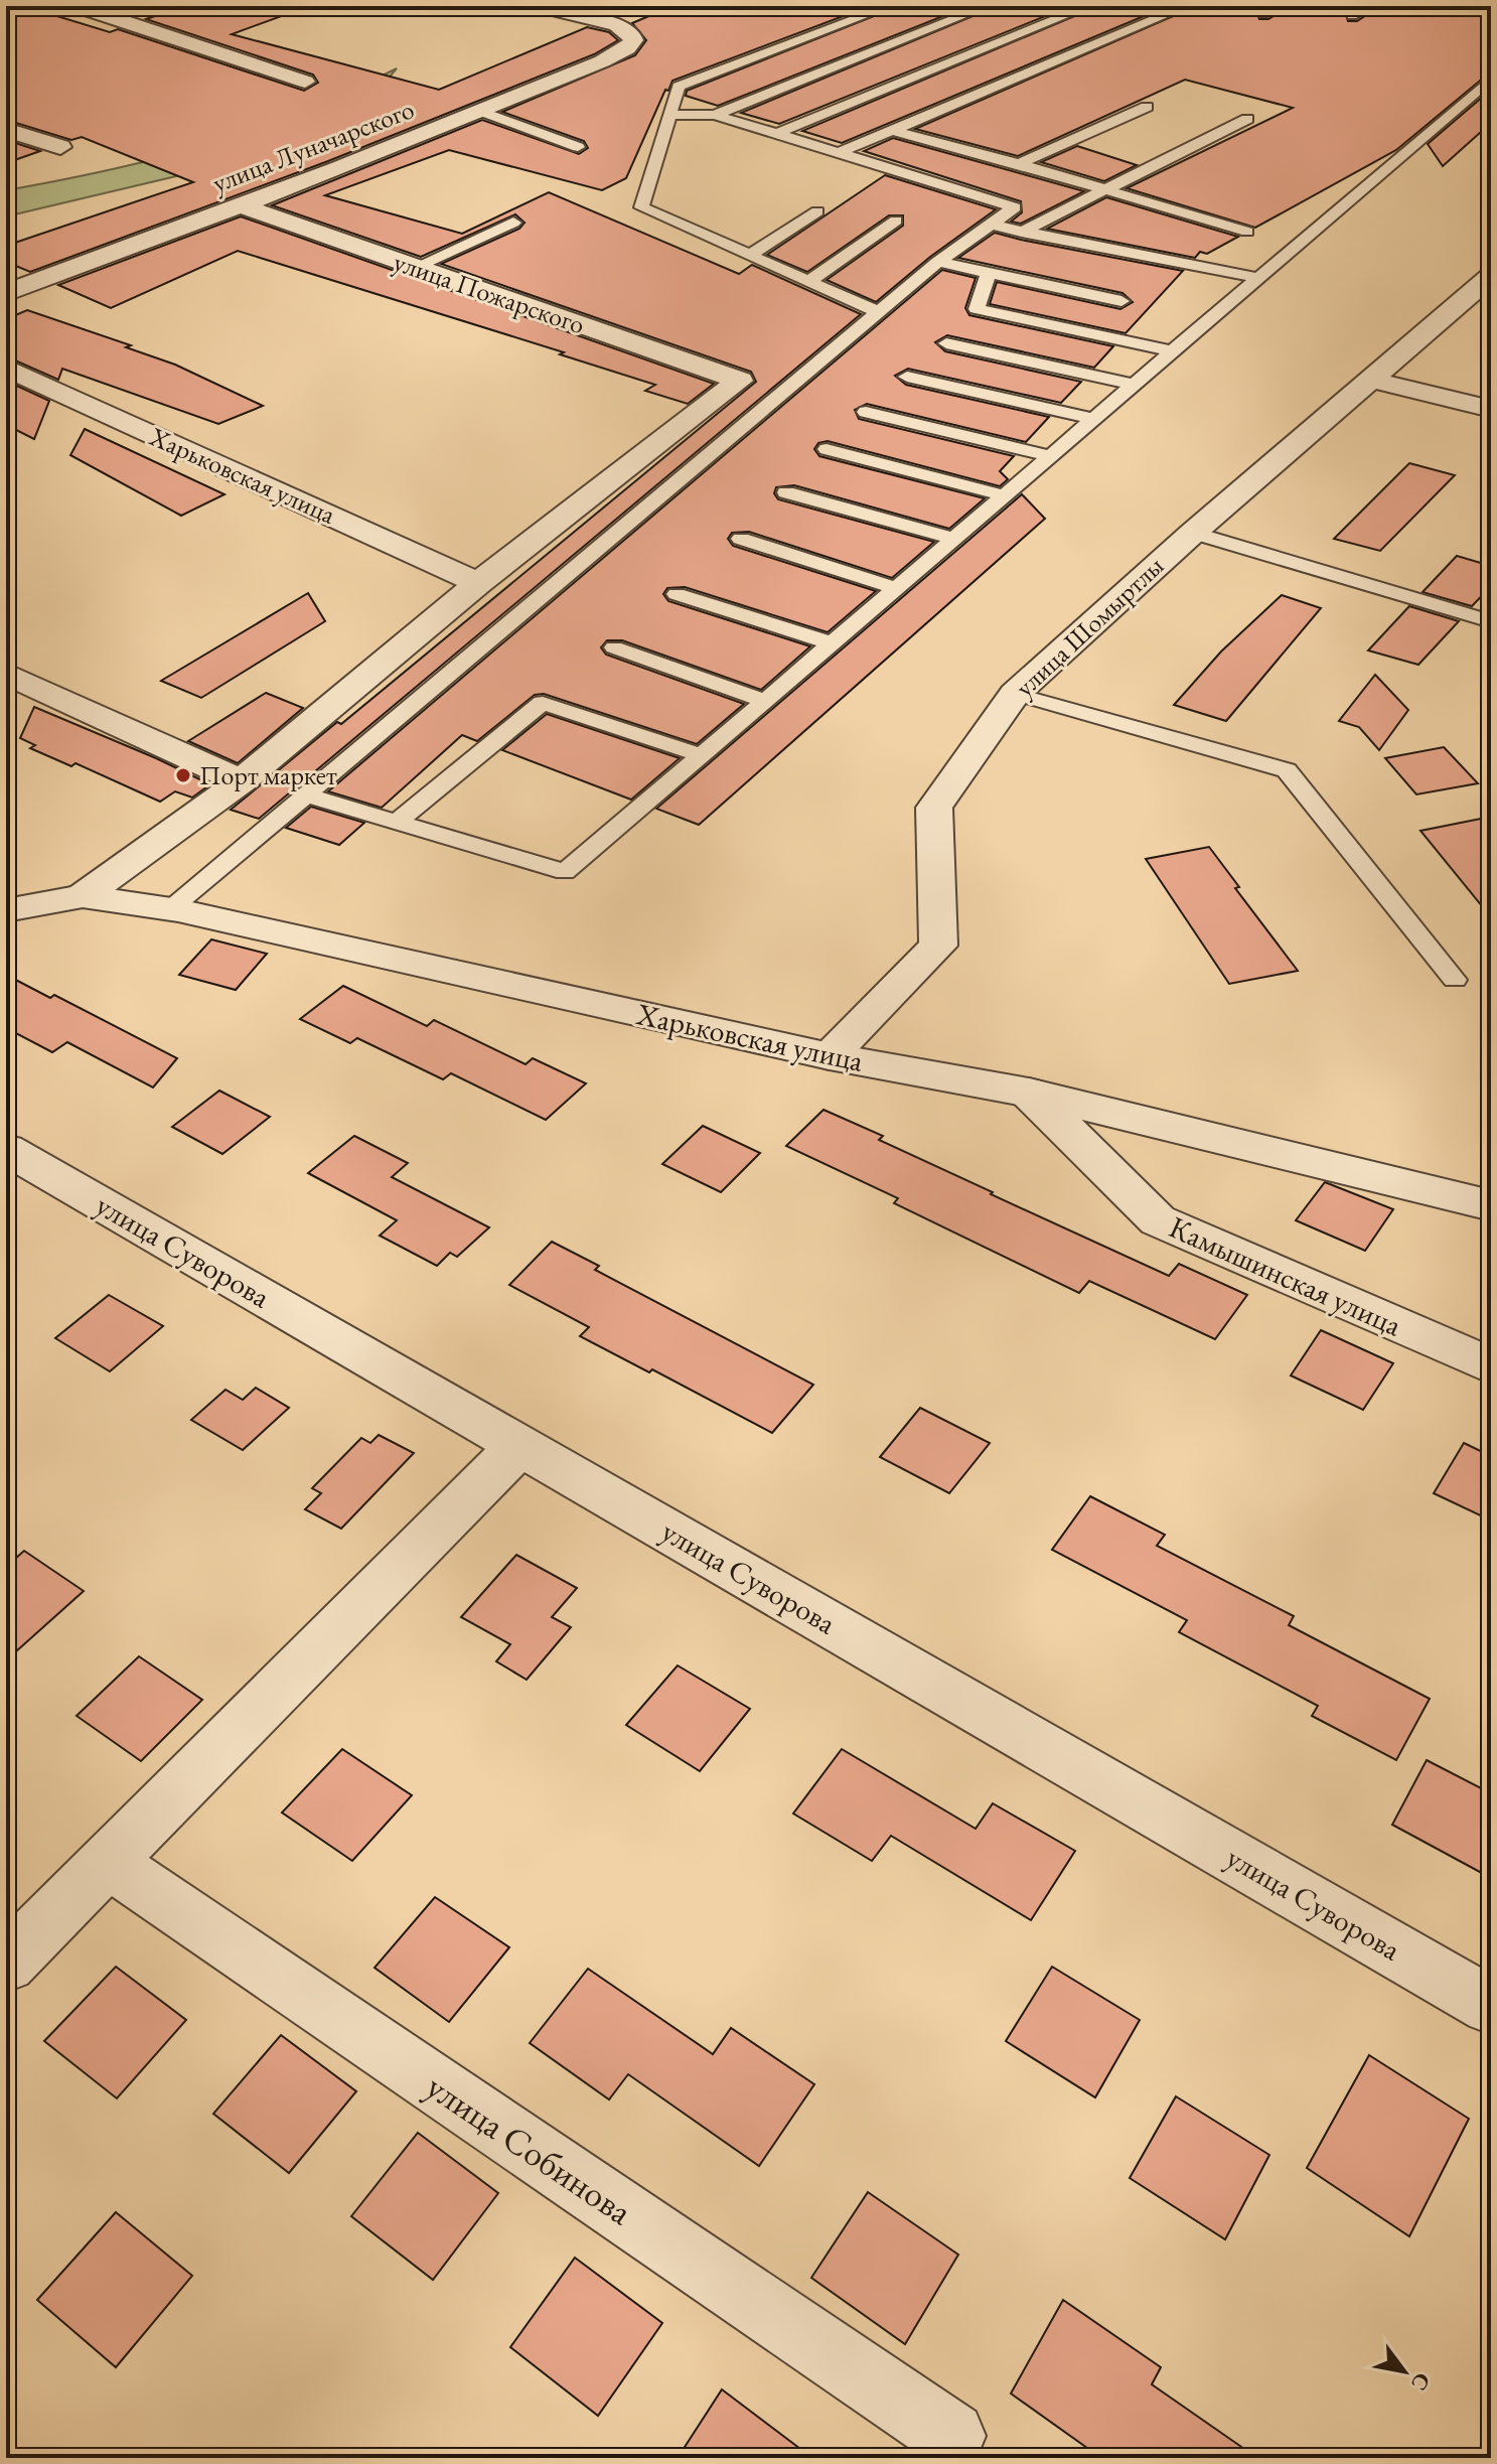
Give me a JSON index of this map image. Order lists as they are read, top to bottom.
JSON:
{
  "streets": {
    "street": [
      "улица Луначарского",
      "улица Пожарского",
      "Харьковская улица",
      "улица Шомыртлы",
      "улица Суворова",
      "Камышинская улица",
      "улица Собинова"
    ]
  },
  "crossings": [
    ["улица Луначарского", "улица Пожарского"],
    ["улица Пожарского", "Харьковская улица"],
    ["Харьковская улица", "улица Шомыртлы"],
    ["Харьковская улица", "Камышинская улица"]
  ],
  "places": ["Порт маркет"],
  "north": "bottom right"
}
